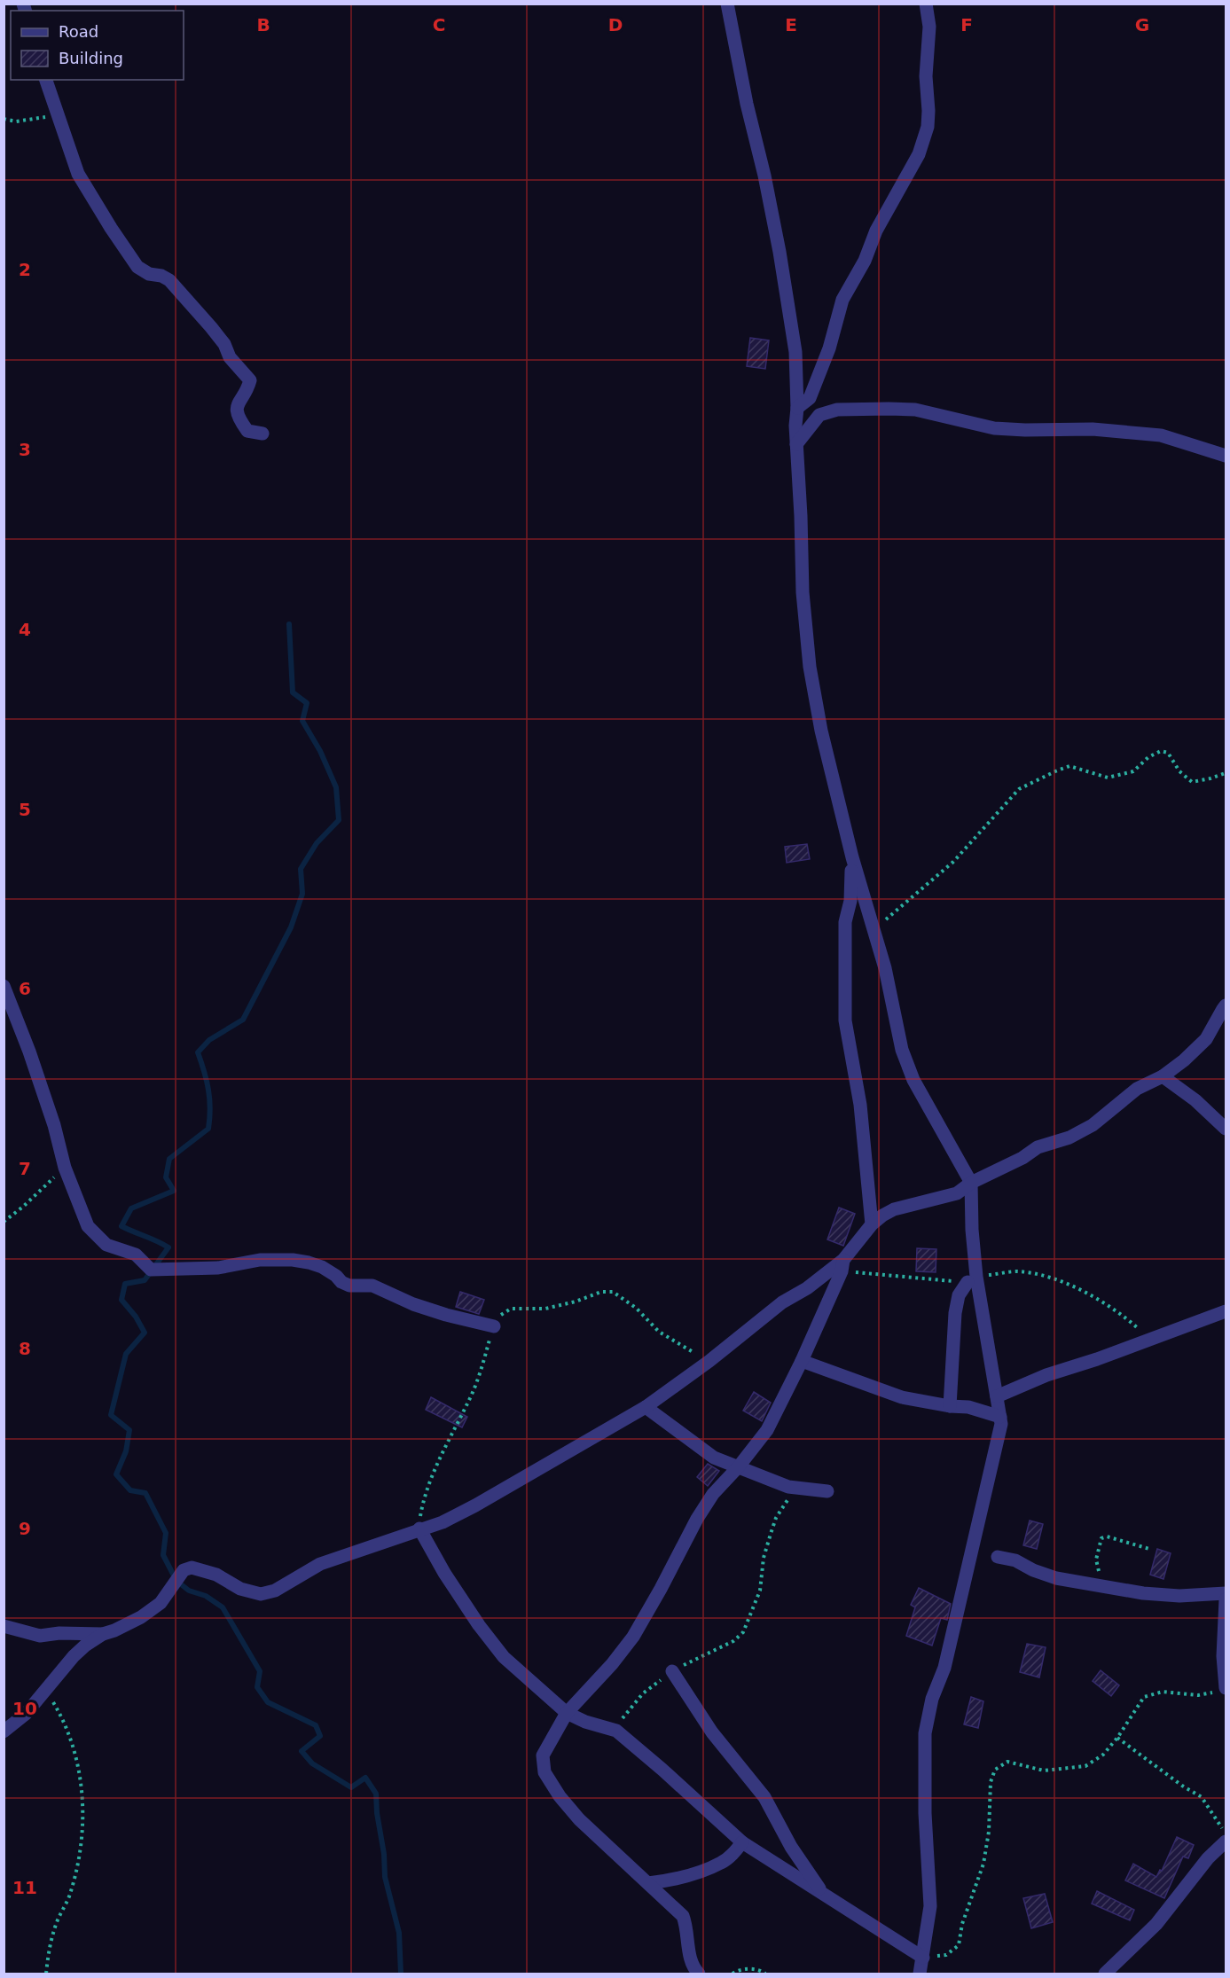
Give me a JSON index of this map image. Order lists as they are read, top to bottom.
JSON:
{
  "legend": ["Road", "Building"],
  "grid": {
    "columns": [
      "B",
      "C",
      "D",
      "E",
      "F",
      "G"
    ],
    "rows": [
      "2",
      "3",
      "4",
      "5",
      "6",
      "7",
      "8",
      "9",
      "10",
      "11"
    ]
  }
}
